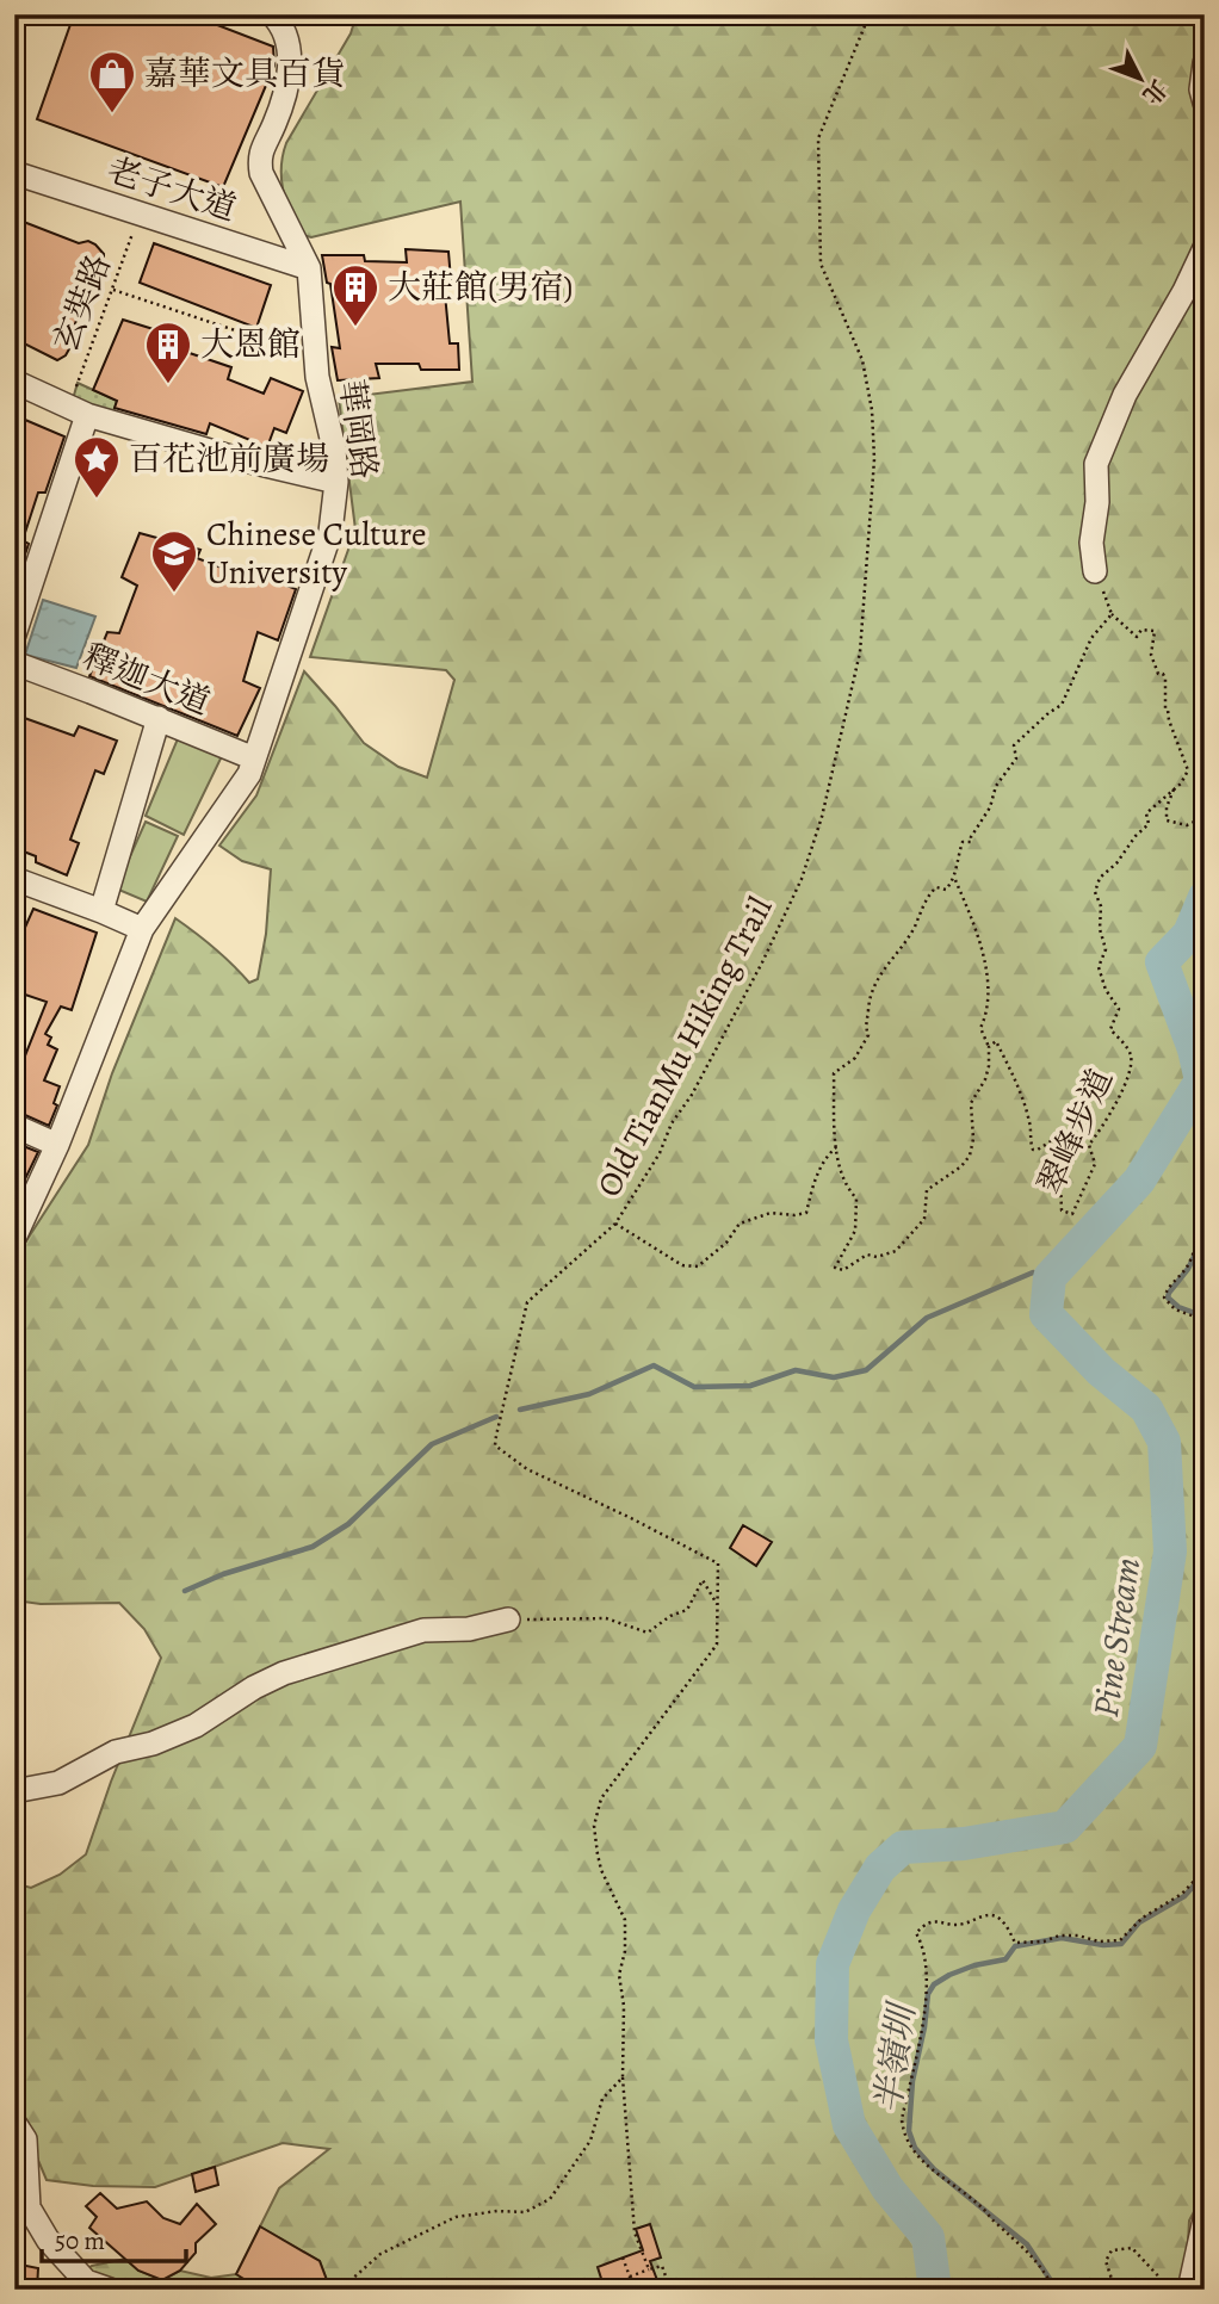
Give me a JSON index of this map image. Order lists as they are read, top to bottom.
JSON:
{
  "streets": {
    "street": ["老子大道", "華岡路", "釋迦大道"],
    "path": ["玄奘路", "Old TianMu Hiking Trail", "翠峰步道"]
  },
  "crossings": [
    ["老子大道", "玄奘路"],
    ["老子大道", "華岡路"],
    ["華岡路", "釋迦大道"]
  ],
  "water": ["Pine Stream", "半嶺圳"],
  "places": {
    "shop": ["嘉華文具百貨"],
    "building": ["大莊館(男宿)", "大恩館"],
    "place": ["百花池前廣場"],
    "school or university": ["Chinese Culture University"]
  },
  "scale_bar": "50 m",
  "north": "bottom right"
}
